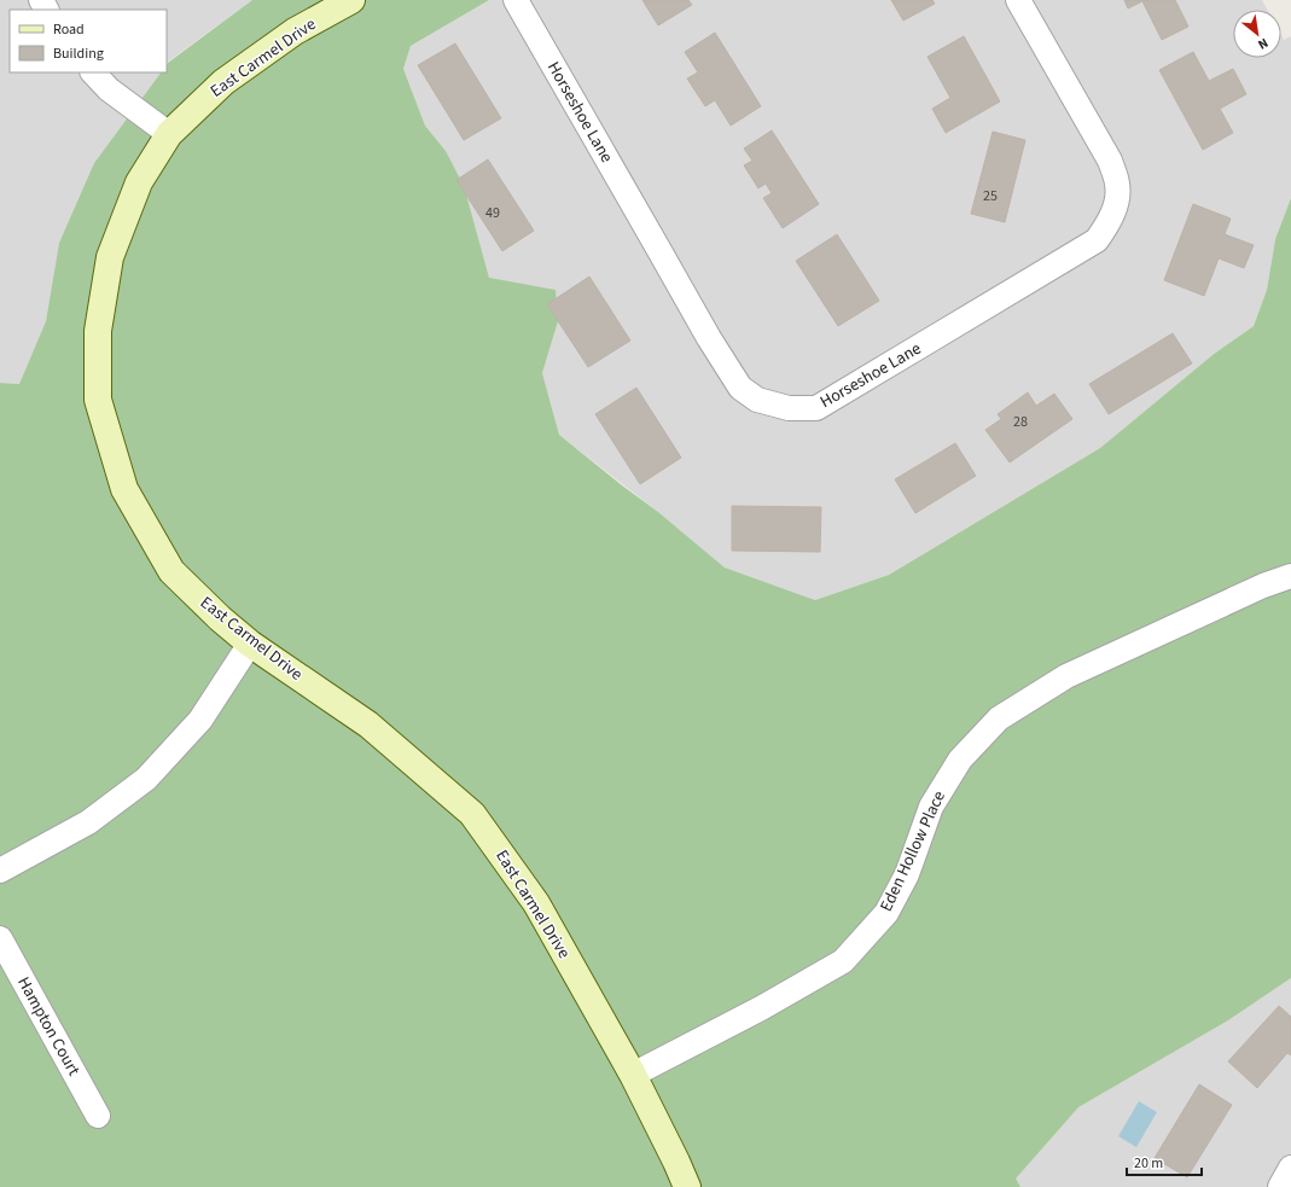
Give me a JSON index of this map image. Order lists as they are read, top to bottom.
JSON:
{
  "streets": {
    "street": [
      "East Carmel Drive",
      "Horseshoe Lane",
      "Eden Hollow Place",
      "Hampton Court"
    ]
  },
  "crossings": [
    ["East Carmel Drive", "Eden Hollow Place"]
  ],
  "house_numbers": ["25", "49", "28"],
  "legend": ["Road", "Building"],
  "scale_bar": "20 m",
  "north": "bottom right"
}
